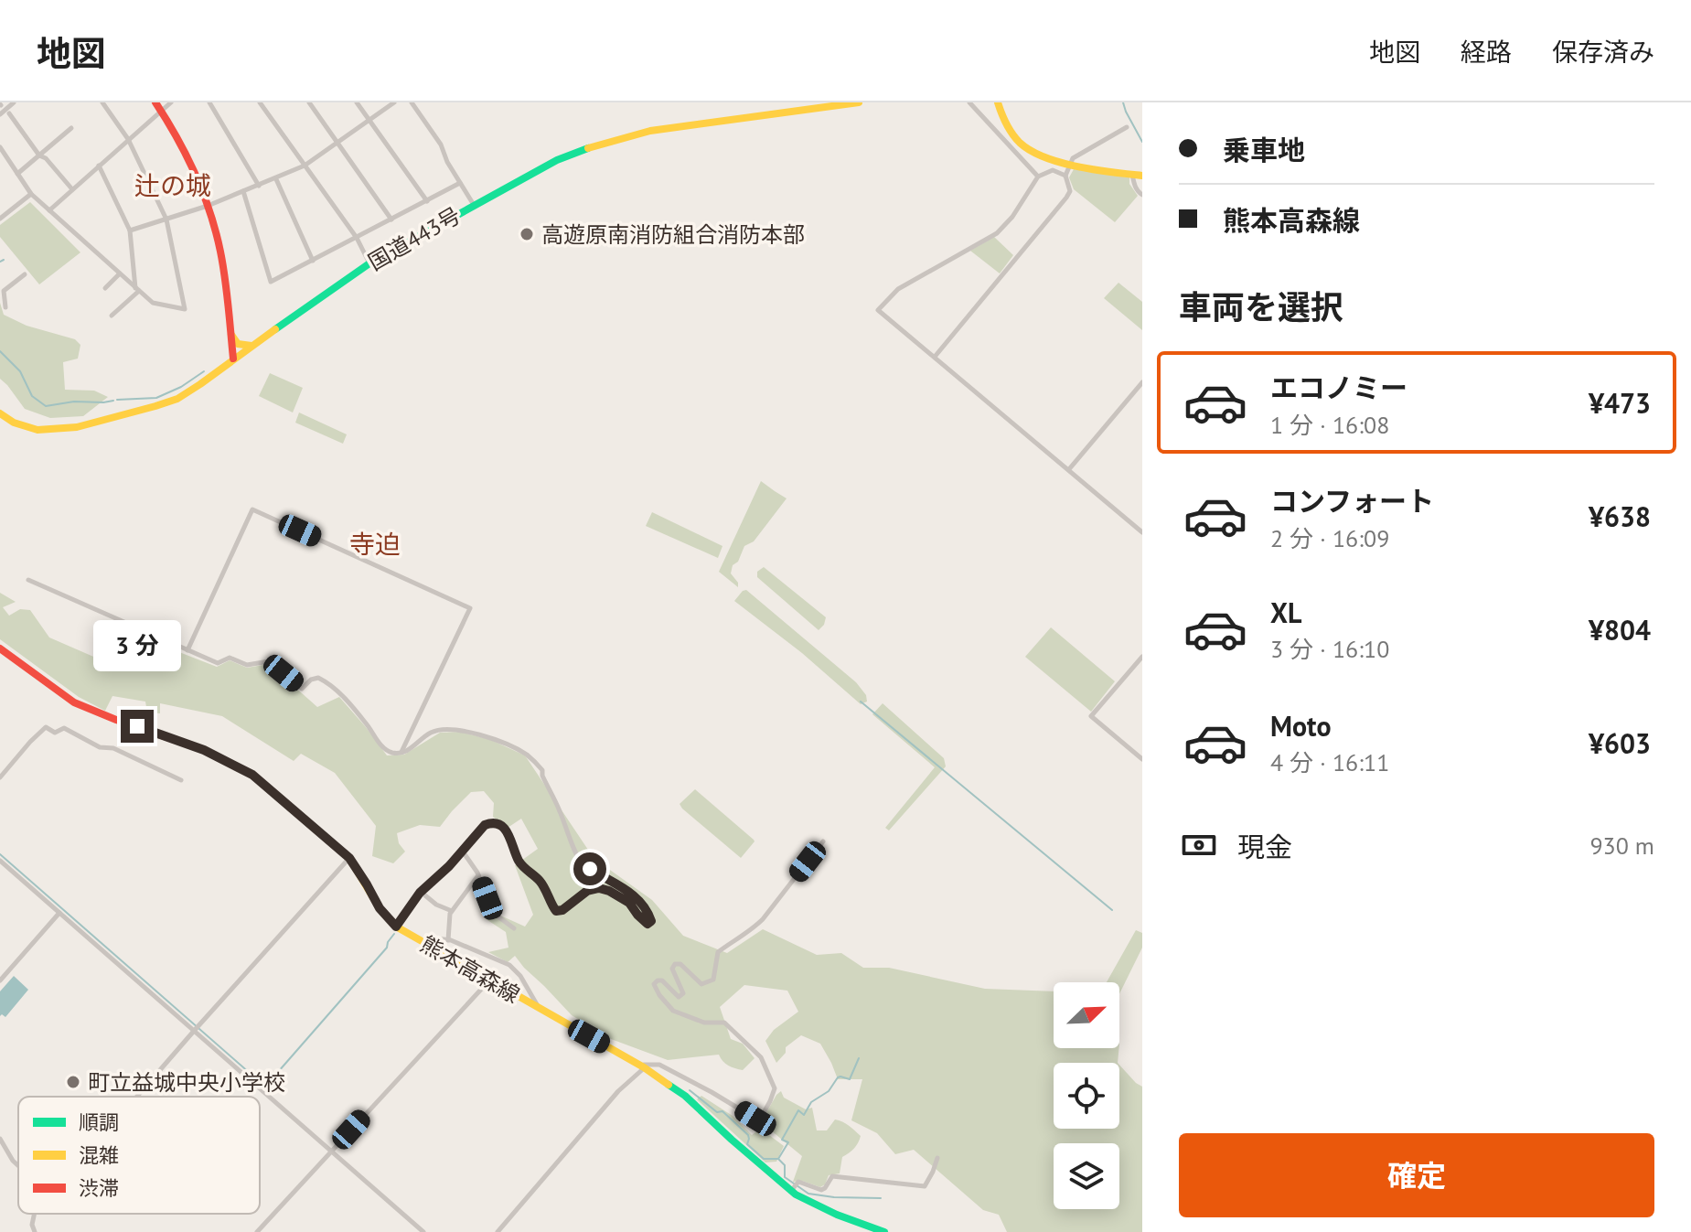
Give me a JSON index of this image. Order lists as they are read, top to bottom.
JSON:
{
  "streets": {
    "main road": ["国道443号", "熊本高森線"]
  },
  "districts": ["辻の城", "寺迫"],
  "places": ["高遊原南消防組合消防本部", "町立益城中央小学校"],
  "legend": ["順調", "混雑", "渋滞"],
  "north": "top right",
  "page": {
    "header": "地図",
    "nav": ["地図", "経路", "保存済み"],
    "banner": ["乗車地", "熊本高森線"],
    "heading": "車両を選択",
    "list": [
      {
        "name": "エコノミー",
        "note": "1 分 · 16:08",
        "value": "¥473"
      },
      {
        "name": "コンフォート",
        "note": "2 分 · 16:09",
        "value": "¥638"
      },
      {
        "name": "XL",
        "note": "3 分 · 16:10",
        "value": "¥804"
      },
      {
        "name": "Moto",
        "note": "4 分 · 16:11",
        "value": "¥603"
      }
    ],
    "bubble": "3 分",
    "pay": ["現金", "930 m"],
    "buttons": "確定"
  }
}
